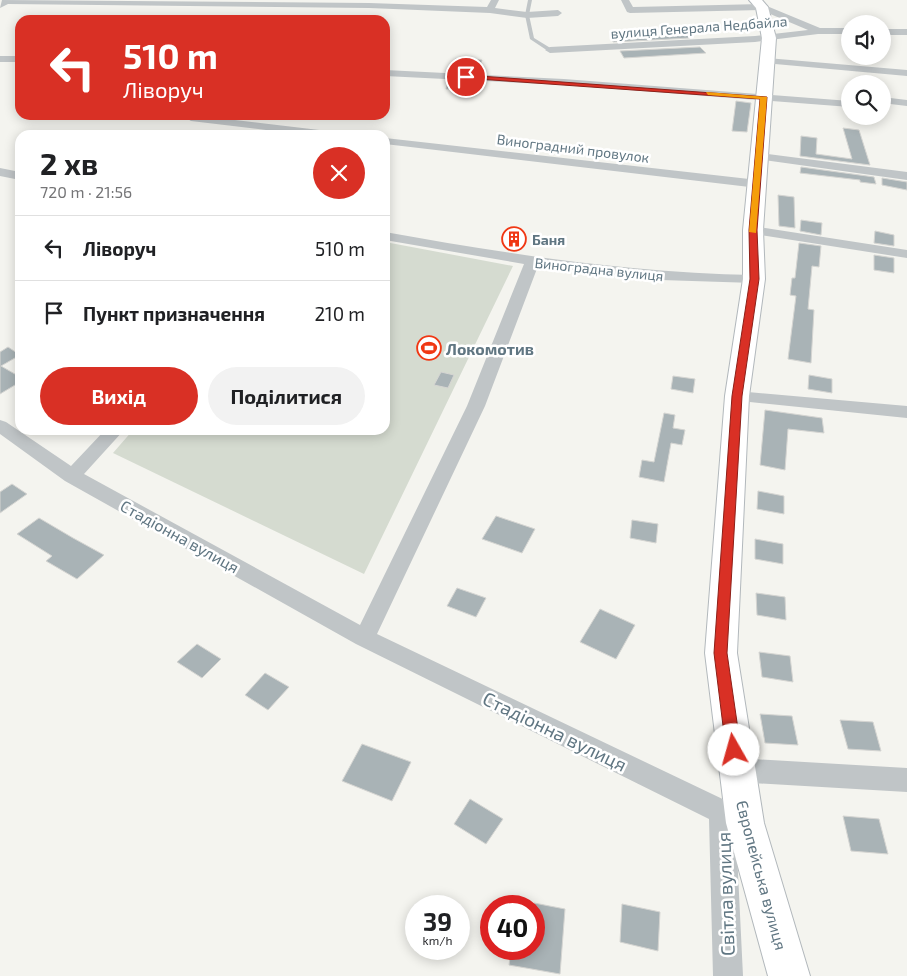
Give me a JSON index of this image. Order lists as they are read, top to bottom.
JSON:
{
  "streets": {
    "street": [
      "вулиця Генерала Недбайла",
      "Виноградний провулок",
      "Виноградна вулиця",
      "Стадіонна вулиця",
      "Європейська вулиця",
      "Світла вулиця"
    ]
  },
  "crossings": [
    ["вулиця Генерала Недбайла", "Європейська вулиця"],
    ["Виноградний провулок", "Європейська вулиця"],
    ["Виноградна вулиця", "Європейська вулиця"],
    ["Стадіонна вулиця", "Європейська вулиця"],
    ["Стадіонна вулиця", "Світла вулиця"],
    ["Європейська вулиця", "Світла вулиця"]
  ],
  "places": {
    "building": ["Баня"],
    "sports": ["Локомотив"]
  },
  "page": {
    "turn": ["510 m", "Ліворуч"],
    "heading": ["2 хв", "720 m · 21:56"],
    "list": [
      {
        "name": "Ліворуч",
        "value": "510 m"
      },
      {
        "name": "Пункт призначення",
        "value": "210 m"
      }
    ],
    "buttons": ["Вихід", "Поділитися"],
    "speed": "39 km/h",
    "limit": "40"
  }
}
